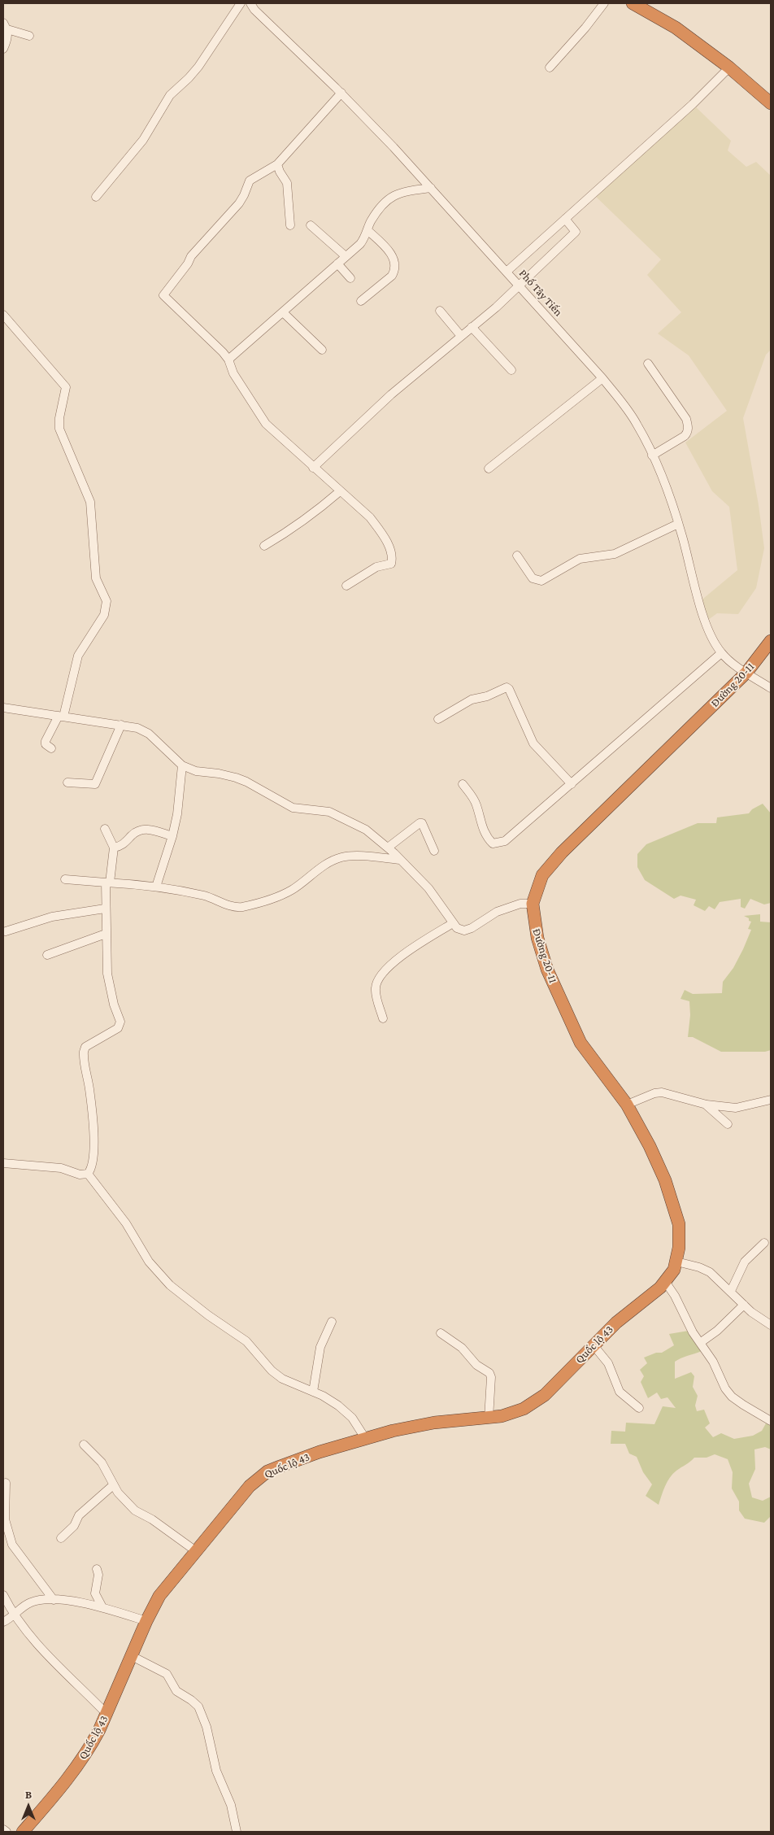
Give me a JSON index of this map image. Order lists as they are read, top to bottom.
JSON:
{
  "streets": {
    "highway": ["Đường 20-11", "Quốc lộ 43"],
    "street": ["Phố Tây Tiến"]
  },
  "crossings": [
    ["Phố Tây Tiến", "Đường 20-11"],
    ["Đường 20-11", "Quốc lộ 43"]
  ],
  "north": "top"
}
